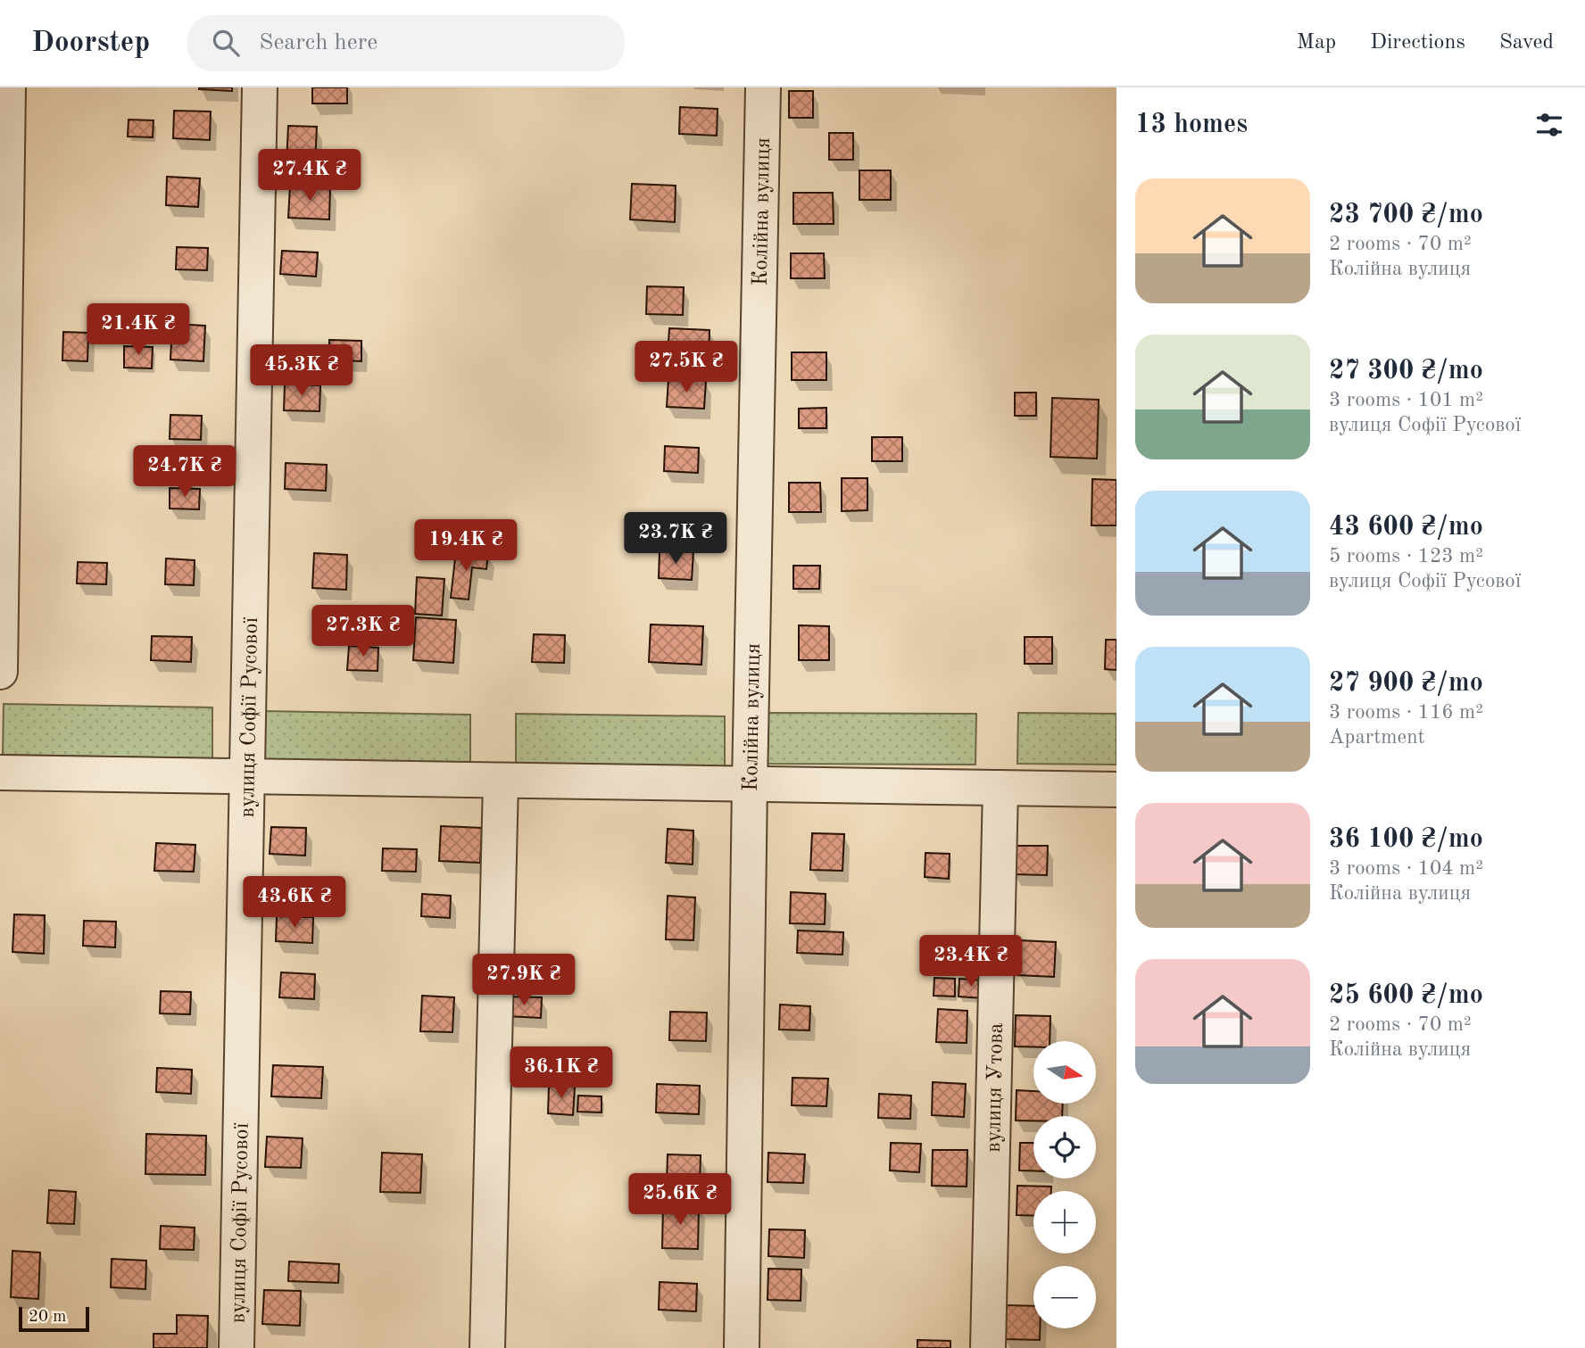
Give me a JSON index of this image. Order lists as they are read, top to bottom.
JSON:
{
  "streets": {
    "street": ["Колійна вулиця", "вулиця Софії Русової", "вулиця Утова"]
  },
  "scale_bar": "20 m",
  "north": "right",
  "page": {
    "header": "Doorstep",
    "search": "Search here",
    "nav": ["Map", "Directions", "Saved"],
    "heading": "13 homes",
    "price": [
      "27.4K ₴",
      "21.4K ₴",
      "27.5K ₴",
      "45.3K ₴",
      "24.7K ₴",
      "23.7K ₴",
      "19.4K ₴",
      "27.3K ₴",
      "43.6K ₴",
      "23.4K ₴",
      "27.9K ₴",
      "36.1K ₴",
      "25.6K ₴"
    ],
    "list": [
      {
        "name": "23 700 ₴/mo",
        "note": "2 rooms · 70 m² · Колійна вулиця"
      },
      {
        "name": "27 300 ₴/mo",
        "note": "3 rooms · 101 m² · вулиця Софії Русової"
      },
      {
        "name": "43 600 ₴/mo",
        "note": "5 rooms · 123 m² · вулиця Софії Русової"
      },
      {
        "name": "27 900 ₴/mo",
        "note": "3 rooms · 116 m² · Apartment"
      },
      {
        "name": "36 100 ₴/mo",
        "note": "3 rooms · 104 m² · Колійна вулиця"
      },
      {
        "name": "25 600 ₴/mo",
        "note": "2 rooms · 70 m² · Колійна вулиця"
      }
    ],
    "map_buttons": ["+", "−"],
    "scale": "20 m"
  }
}
